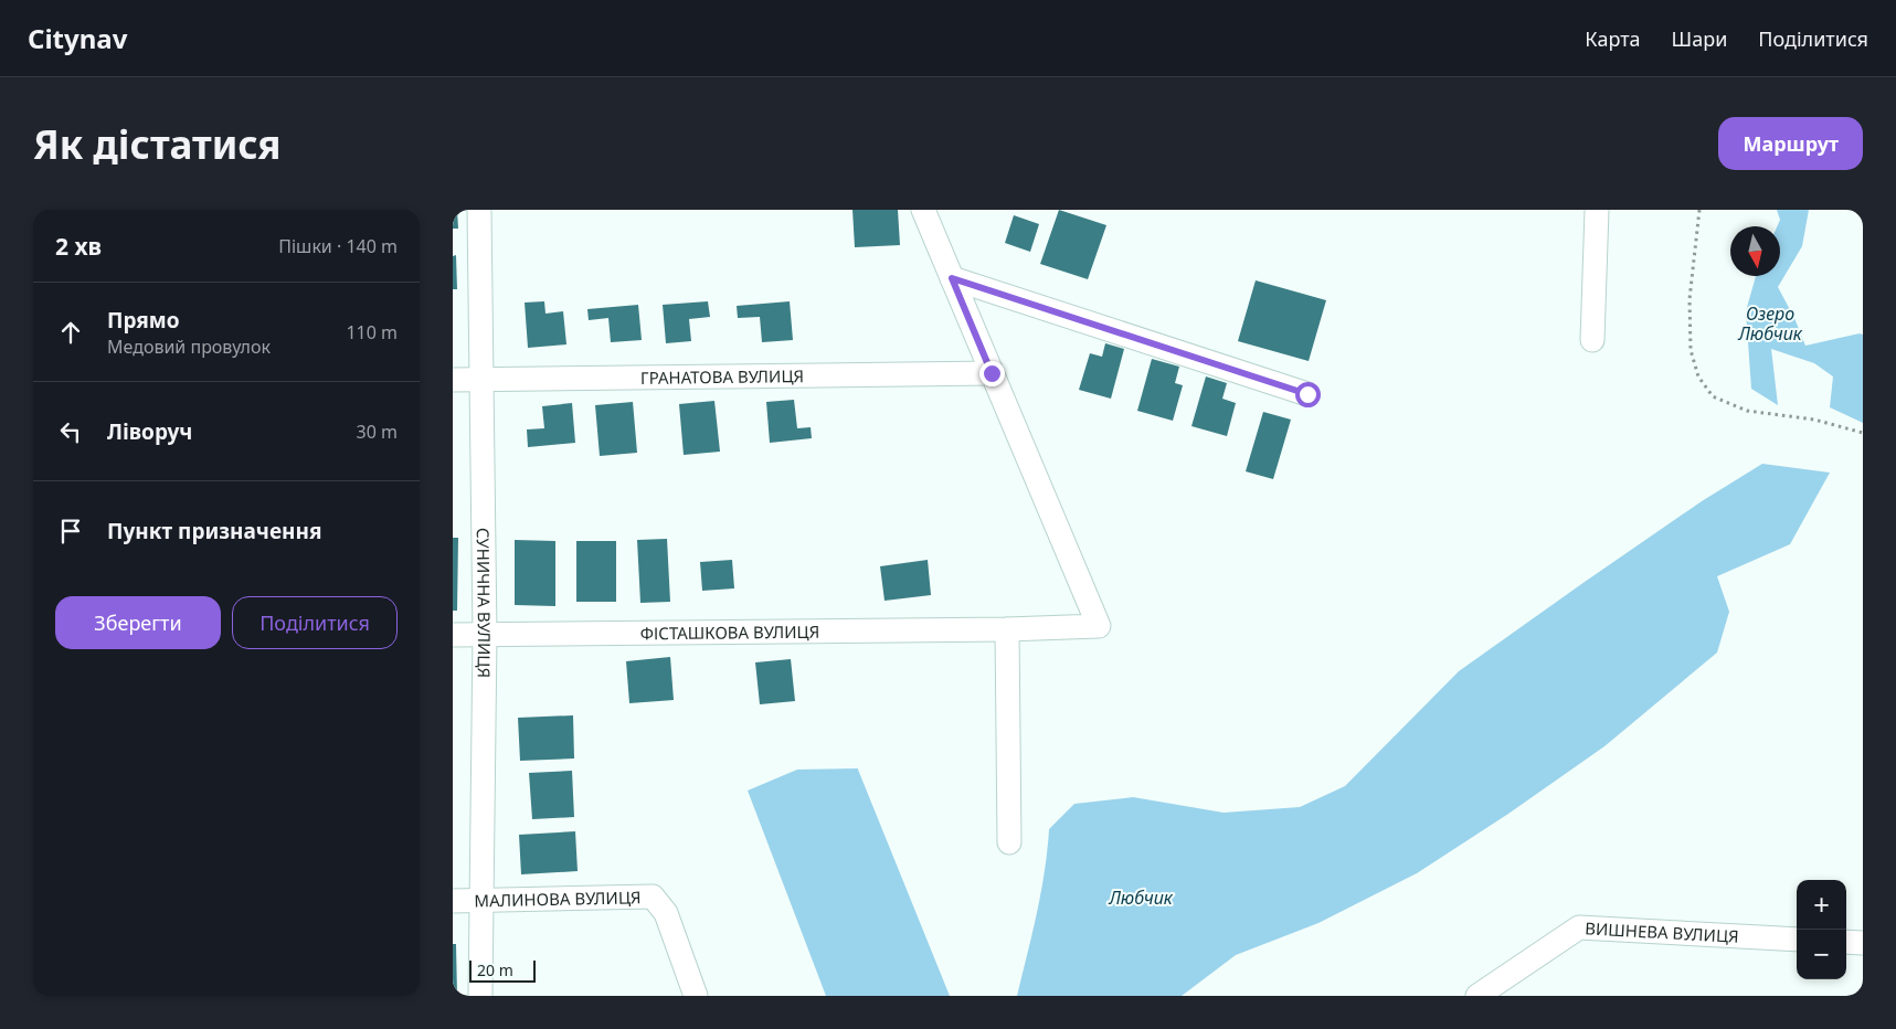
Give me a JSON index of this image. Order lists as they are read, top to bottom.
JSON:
{
  "streets": {
    "street": [
      "ГРАНАТОВА ВУЛИЦЯ",
      "СУНИЧНА ВУЛИЦЯ",
      "ФІСТАШКОВА ВУЛИЦЯ",
      "МАЛИНОВА ВУЛИЦЯ",
      "ВИШНЕВА ВУЛИЦЯ"
    ]
  },
  "crossings": [
    ["ГРАНАТОВА ВУЛИЦЯ", "СУНИЧНА ВУЛИЦЯ"],
    ["ГРАНАТОВА ВУЛИЦЯ", "ФІСТАШКОВА ВУЛИЦЯ"],
    ["СУНИЧНА ВУЛИЦЯ", "ФІСТАШКОВА ВУЛИЦЯ"],
    ["СУНИЧНА ВУЛИЦЯ", "МАЛИНОВА ВУЛИЦЯ"]
  ],
  "water": ["Озеро Любчик", "Любчик"],
  "scale_bar": "20 m",
  "north": "bottom",
  "page": {
    "header": "Citynav",
    "nav": ["Карта", "Шари", "Поділитися"],
    "buttons": [
      "Маршрут",
      ["Зберегти", "Поділитися"]
    ],
    "title": "Як дістатися",
    "heading": ["2 хв", "Пішки · 140 m"],
    "list": [
      ["Прямо", "Медовий провулок", "110 m"],
      ["Ліворуч", "30 m"],
      "Пункт призначення"
    ],
    "map_buttons": ["+", "−"],
    "scale": "20 m"
  }
}
